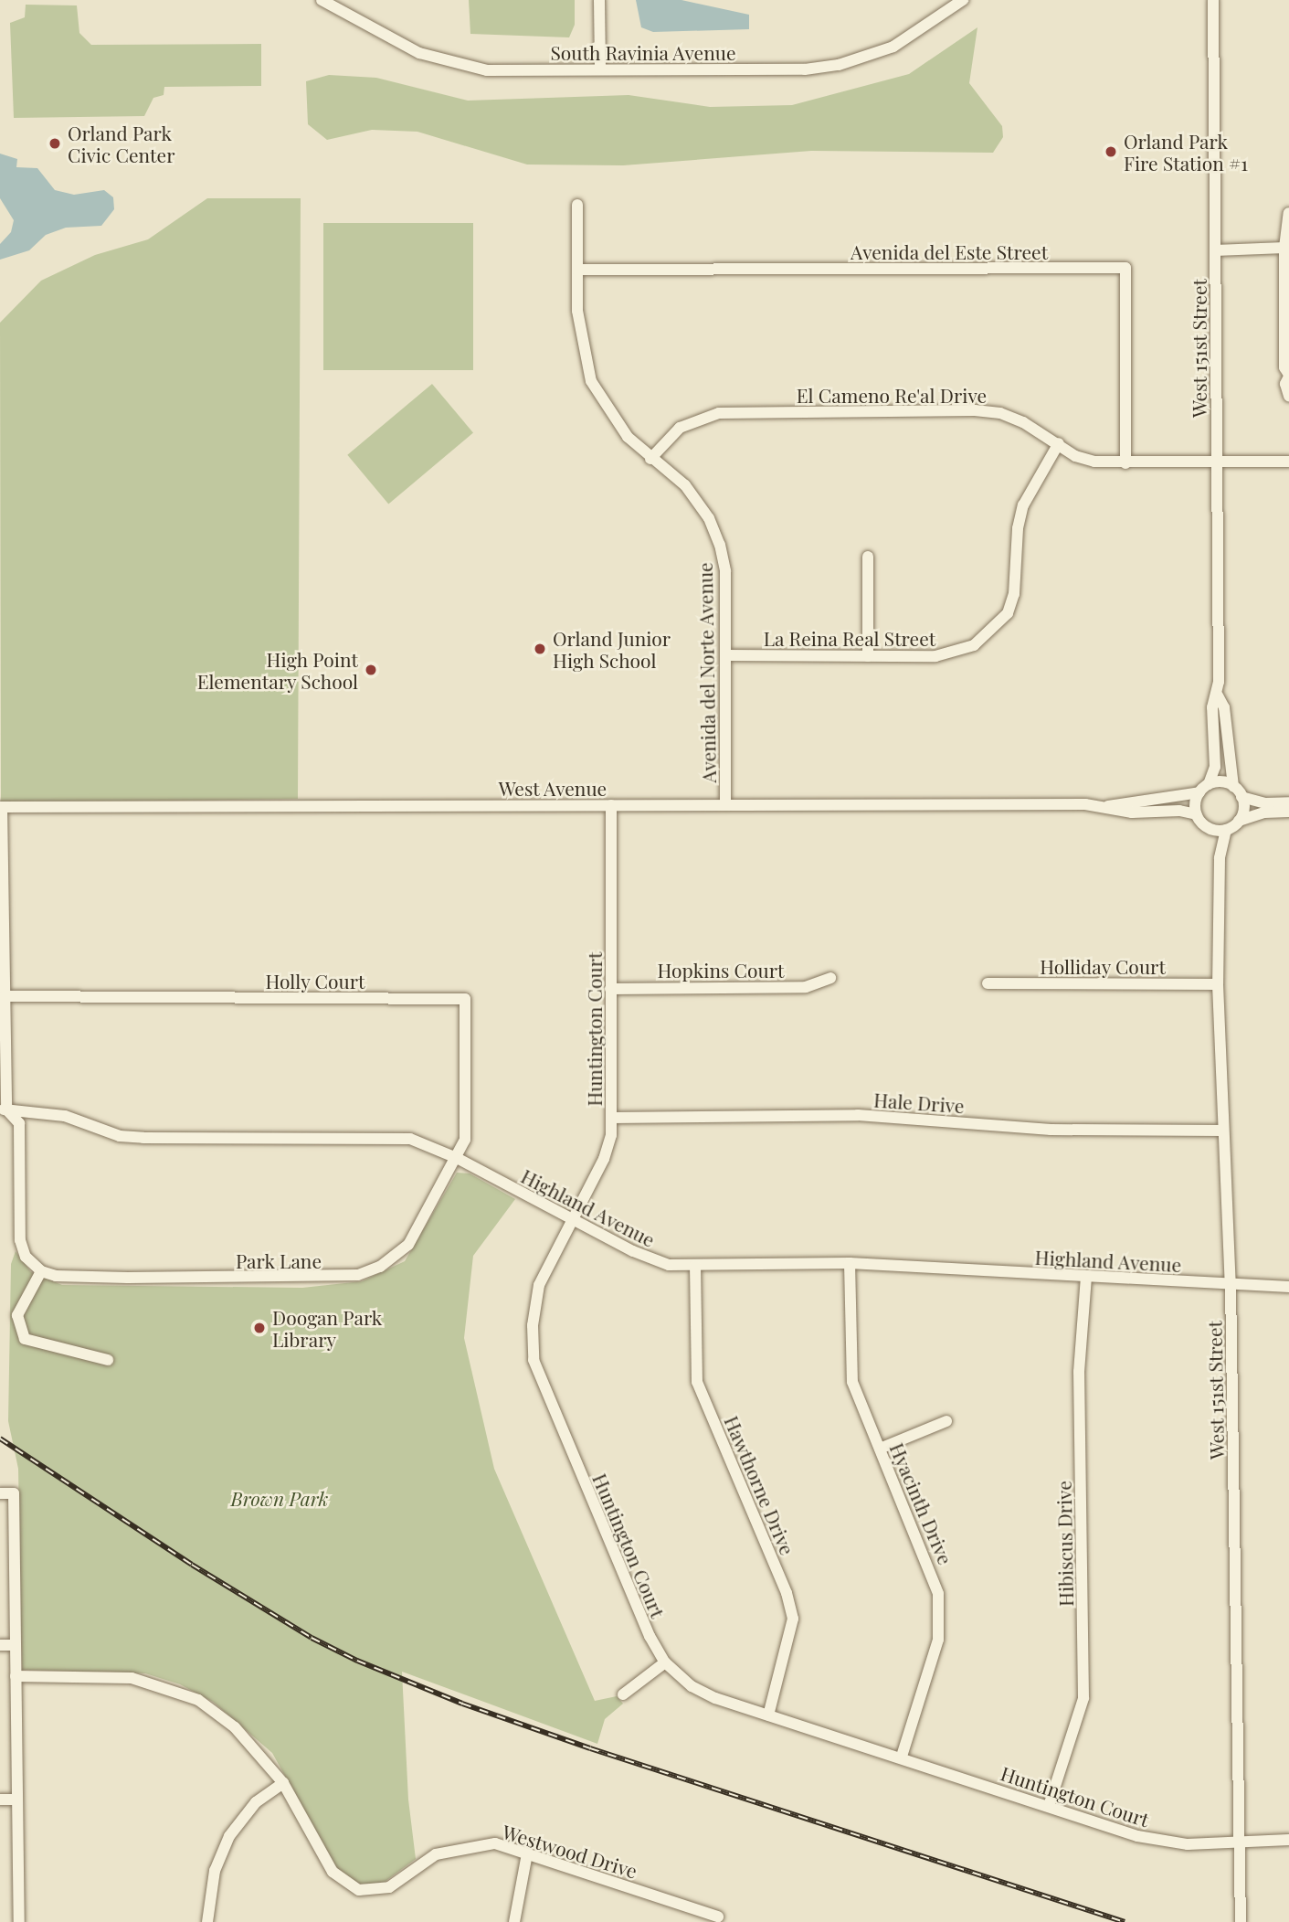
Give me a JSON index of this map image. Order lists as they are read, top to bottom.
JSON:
{
  "streets": {
    "street": [
      "South Ravinia Avenue",
      "Avenida del Este Street",
      "West 151st Street",
      "El Cameno Re'al Drive",
      "La Reina Real Street",
      "Avenida del Norte Avenue",
      "West Avenue",
      "Holliday Court",
      "Hopkins Court",
      "Holly Court",
      "Huntington Court",
      "Hale Drive",
      "Highland Avenue",
      "Park Lane",
      "Hawthorne Drive",
      "Hyacinth Drive",
      "Hibiscus Drive",
      "Westwood Drive"
    ]
  },
  "crossings": [
    ["Avenida del Este Street", "El Cameno Re'al Drive"],
    ["Avenida del Este Street", "Avenida del Norte Avenue"],
    ["West 151st Street", "El Cameno Re'al Drive"],
    ["West 151st Street", "West Avenue"],
    ["West 151st Street", "Holliday Court"],
    ["West 151st Street", "Huntington Court"],
    ["West 151st Street", "Hale Drive"],
    ["West 151st Street", "Highland Avenue"],
    ["El Cameno Re'al Drive", "La Reina Real Street"],
    ["El Cameno Re'al Drive", "Avenida del Norte Avenue"],
    ["La Reina Real Street", "Avenida del Norte Avenue"],
    ["Avenida del Norte Avenue", "West Avenue"],
    ["West Avenue", "Huntington Court"],
    ["Hopkins Court", "Huntington Court"],
    ["Holly Court", "Highland Avenue"],
    ["Holly Court", "Park Lane"],
    ["Huntington Court", "Hale Drive"],
    ["Huntington Court", "Highland Avenue"],
    ["Huntington Court", "Hawthorne Drive"],
    ["Huntington Court", "Hyacinth Drive"],
    ["Huntington Court", "Hibiscus Drive"],
    ["Highland Avenue", "Park Lane"],
    ["Highland Avenue", "Hawthorne Drive"],
    ["Highland Avenue", "Hyacinth Drive"],
    ["Highland Avenue", "Hibiscus Drive"]
  ],
  "parks": ["Brown Park"],
  "places": [
    "Orland Park Civic Center",
    "Orland Park Fire Station #1",
    "Orland Junior High School",
    "High Point Elementary School",
    "Doogan Park Library"
  ]
}
